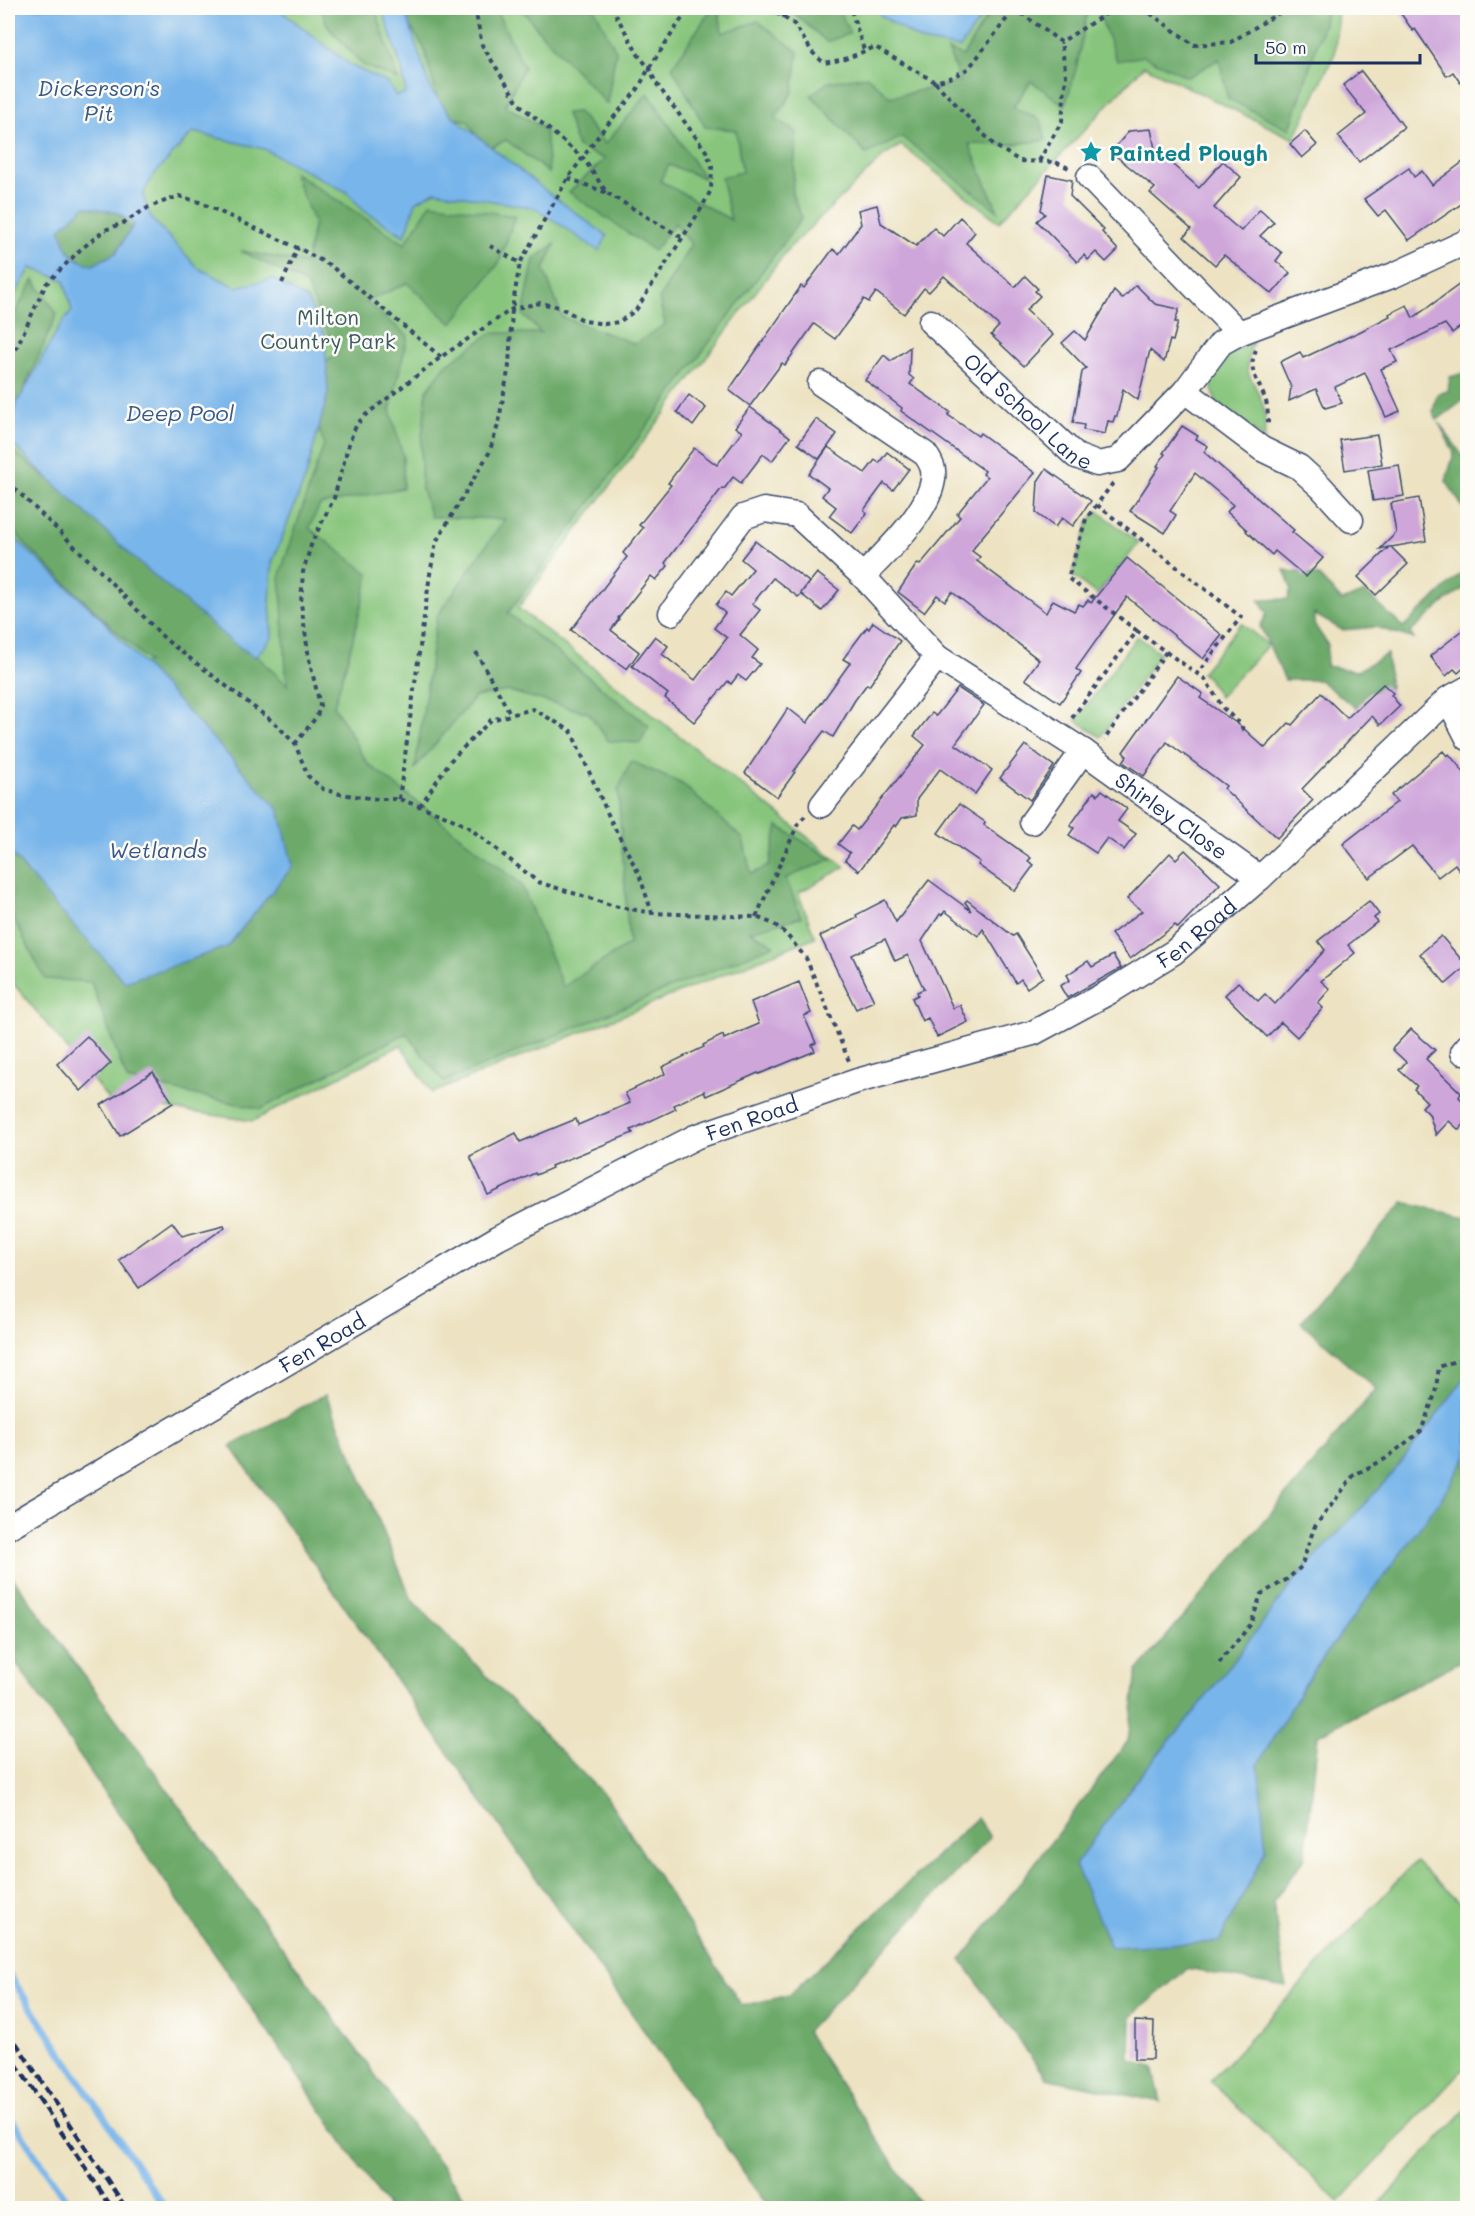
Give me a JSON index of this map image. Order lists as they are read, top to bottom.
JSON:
{
  "streets": {
    "street": ["Old School Lane", "Shirley Close", "Fen Road"]
  },
  "crossings": [
    ["Shirley Close", "Fen Road"]
  ],
  "water": ["Dickerson's Pit", "Deep Pool", "Wetlands"],
  "parks": ["Milton Country Park"],
  "places": {
    "place": ["Painted Plough"]
  },
  "scale_bar": "50 m"
}
